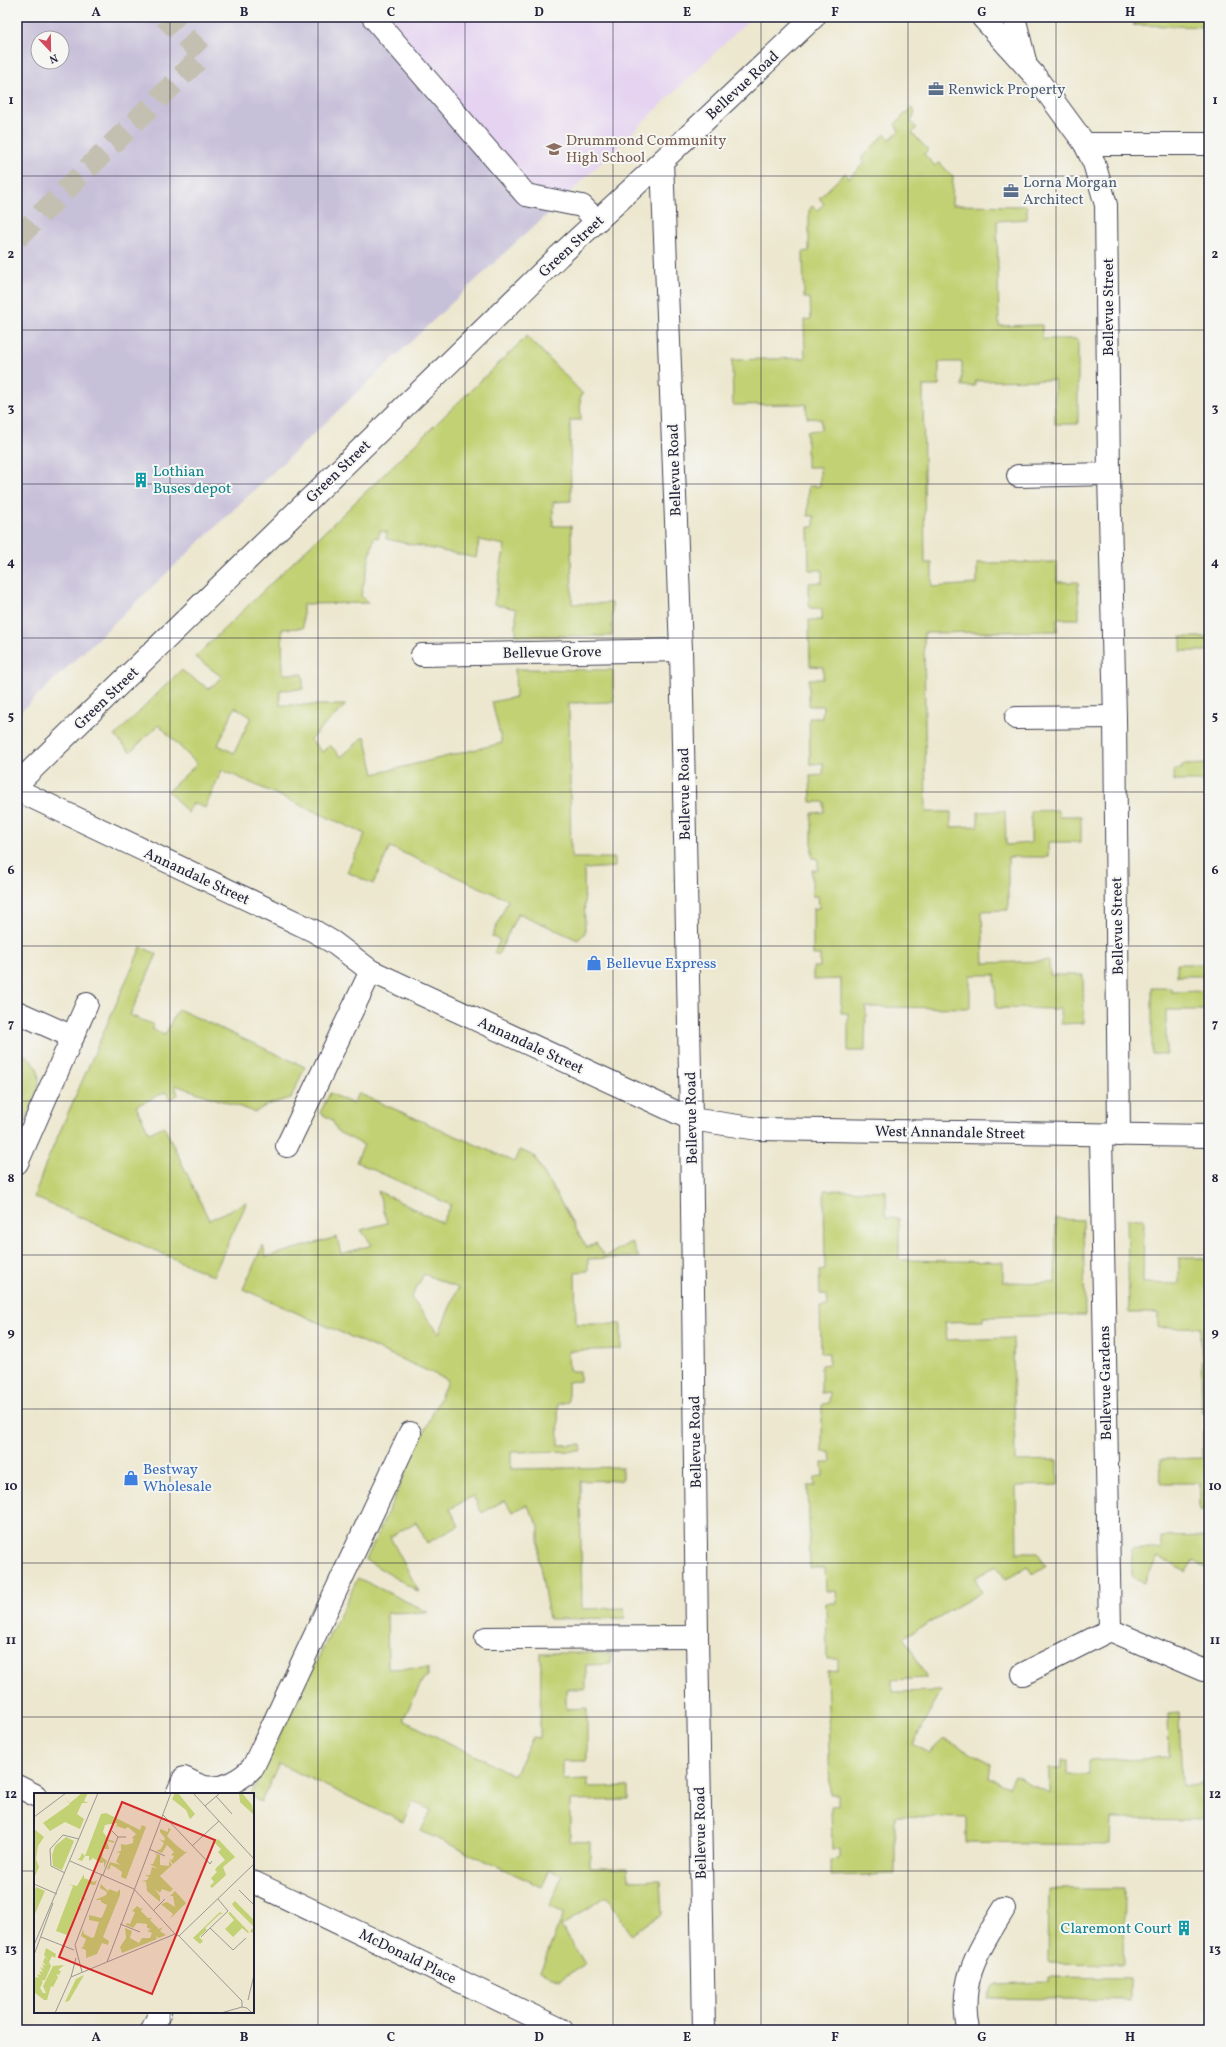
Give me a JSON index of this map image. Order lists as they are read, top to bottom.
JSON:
{
  "streets": {
    "street": [
      "Bellevue Road",
      "Green Street",
      "Bellevue Street",
      "Bellevue Grove",
      "Annandale Street",
      "West Annandale Street",
      "Bellevue Gardens",
      "McDonald Place"
    ]
  },
  "crossings": [
    ["Bellevue Road", "Green Street"],
    ["Bellevue Road", "Bellevue Grove"],
    ["Bellevue Road", "Annandale Street"],
    ["Bellevue Road", "West Annandale Street"],
    ["Bellevue Street", "West Annandale Street"],
    ["Bellevue Street", "Bellevue Gardens"],
    ["Annandale Street", "West Annandale Street"],
    ["West Annandale Street", "Bellevue Gardens"]
  ],
  "places": {
    "office": ["Renwick Property", "Lorna Morgan Architect"],
    "school or university": ["Drummond Community High School"],
    "building": ["Lothian Buses depot", "Claremont Court"],
    "shop": ["Bellevue Express", "Bestway Wholesale"]
  },
  "north": "bottom",
  "grid": {
    "columns": [
      "A",
      "B",
      "C",
      "D",
      "E",
      "F",
      "G",
      "H"
    ],
    "rows": [
      "1",
      "2",
      "3",
      "4",
      "5",
      "6",
      "7",
      "8",
      "9",
      "10",
      "11",
      "12",
      "13"
    ]
  }
}
